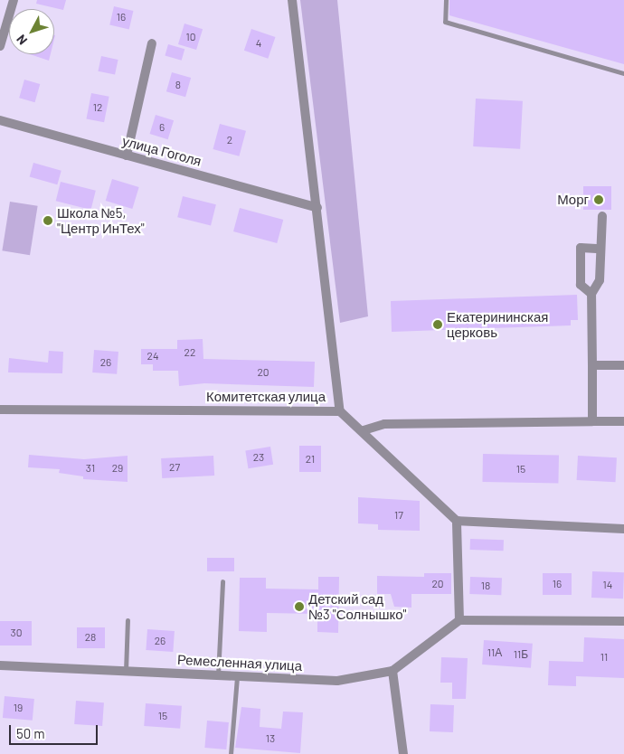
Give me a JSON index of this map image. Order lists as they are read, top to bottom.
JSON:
{
  "streets": {
    "street": ["улица Гоголя", "Комитетская улица", "Ремесленная улица"]
  },
  "places": [
    "Морг",
    "Школа №5, \"Центр ИнТех\"",
    "Екатерининская церковь",
    "Детский сад №3 \"Солнышко\""
  ],
  "house_numbers": [
    "16",
    "10",
    "4",
    "8",
    "12",
    "6",
    "2",
    "22",
    "24",
    "26",
    "20",
    "23",
    "21",
    "27",
    "31",
    "29",
    "15",
    "17",
    "20",
    "16",
    "14",
    "18",
    "30",
    "28",
    "26",
    "11А",
    "11Б",
    "11",
    "19",
    "15",
    "13"
  ],
  "scale_bar": "50 m",
  "north": "bottom left"
}
